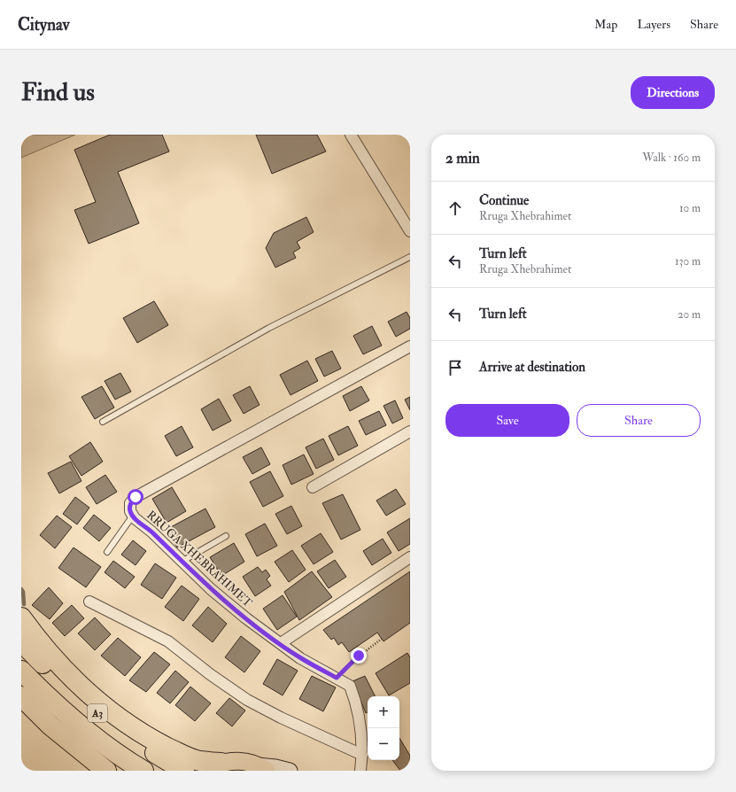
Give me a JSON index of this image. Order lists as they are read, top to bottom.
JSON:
{
  "streets": {
    "highway": ["A3"],
    "street": ["RRUGA XHEBRAHIMET"]
  },
  "page": {
    "header": "Citynav",
    "nav": ["Map", "Layers", "Share"],
    "buttons": [
      "Directions",
      ["Save", "Share"]
    ],
    "title": "Find us",
    "heading": ["2 min", "Walk · 160 m"],
    "list": [
      ["Continue", "Rruga Xhebrahimet", "10 m"],
      ["Turn left", "Rruga Xhebrahimet", "130 m"],
      ["Turn left", "20 m"],
      "Arrive at destination"
    ],
    "map_buttons": ["+", "−"]
  }
}
